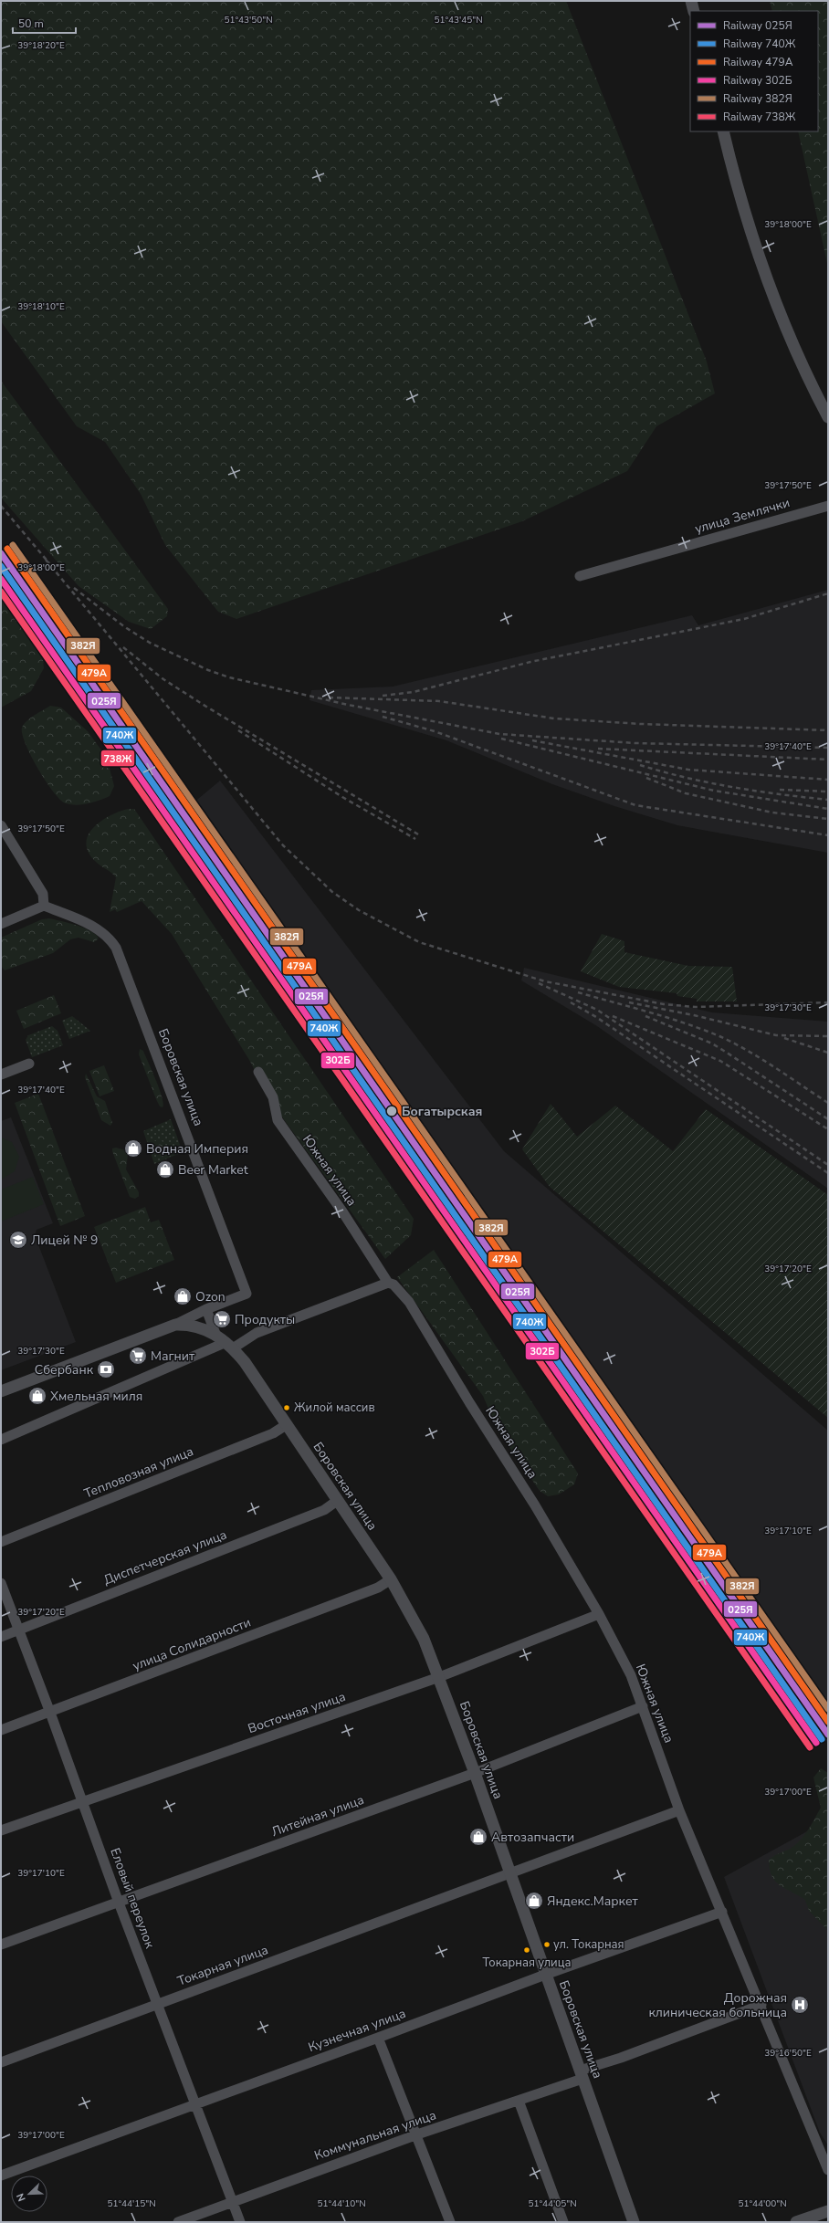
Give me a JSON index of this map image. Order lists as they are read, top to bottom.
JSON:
{
  "streets": {
    "street": [
      "улица Землячки",
      "Боровская улица",
      "Южная улица",
      "Тепловозная улица",
      "Диспетчерская улица",
      "улица Солидарности",
      "Восточная улица",
      "Литейная улица",
      "Еловый переулок",
      "Токарная улица",
      "Кузнечная улица",
      "Коммунальная улица"
    ]
  },
  "crossings": [
    ["Боровская улица", "Тепловозная улица"],
    ["Боровская улица", "Диспетчерская улица"],
    ["Боровская улица", "улица Солидарности"],
    ["Боровская улица", "Восточная улица"],
    ["Боровская улица", "Литейная улица"],
    ["Боровская улица", "Токарная улица"],
    ["Боровская улица", "Кузнечная улица"],
    ["Боровская улица", "Коммунальная улица"],
    ["Южная улица", "Восточная улица"],
    ["Южная улица", "Литейная улица"],
    ["Южная улица", "Токарная улица"],
    ["Южная улица", "Кузнечная улица"],
    ["Южная улица", "Коммунальная улица"],
    ["Диспетчерская улица", "Еловый переулок"],
    ["улица Солидарности", "Еловый переулок"],
    ["Восточная улица", "Еловый переулок"],
    ["Литейная улица", "Еловый переулок"],
    ["Еловый переулок", "Токарная улица"],
    ["Еловый переулок", "Кузнечная улица"],
    ["Еловый переулок", "Коммунальная улица"]
  ],
  "places": {
    "other": [
      "Богатырская",
      "Жилой массив",
      "ул. Токарная",
      "Токарная улица"
    ],
    "shop": [
      "Водная Империя",
      "Beer Market",
      "Ozon",
      "Хмельная миля",
      "Автозапчасти",
      "Яндекс.Маркет"
    ],
    "school or university": ["Лицей № 9"],
    "supermarket": ["Продукты", "Магнит"],
    "bank": ["Сбербанк"],
    "hospital": ["Дорожная клиническая больница"]
  },
  "lines": [
    "rail line 382Я",
    "rail line 479А",
    "rail line 025Я",
    "rail line 740Ж",
    "rail line 302Б",
    "rail line 738Ж"
  ],
  "legend": [
    "Railway 025Я",
    "Railway 740Ж",
    "Railway 479А",
    "Railway 302Б",
    "Railway 382Я",
    "Railway 738Ж"
  ],
  "scale_bar": "50 m",
  "north": "bottom left",
  "coordinates": [
    "51°43'50\"N",
    "51°43'45\"N",
    "39°18'20\"E",
    "39°18'00\"E",
    "39°18'10\"E",
    "39°17'50\"E",
    "39°17'40\"E",
    "39°17'30\"E",
    "39°17'20\"E",
    "39°17'10\"E",
    "39°17'00\"E",
    "39°16'50\"E",
    "51°44'15\"N",
    "51°44'10\"N",
    "51°44'05\"N",
    "51°44'00\"N"
  ]
}
